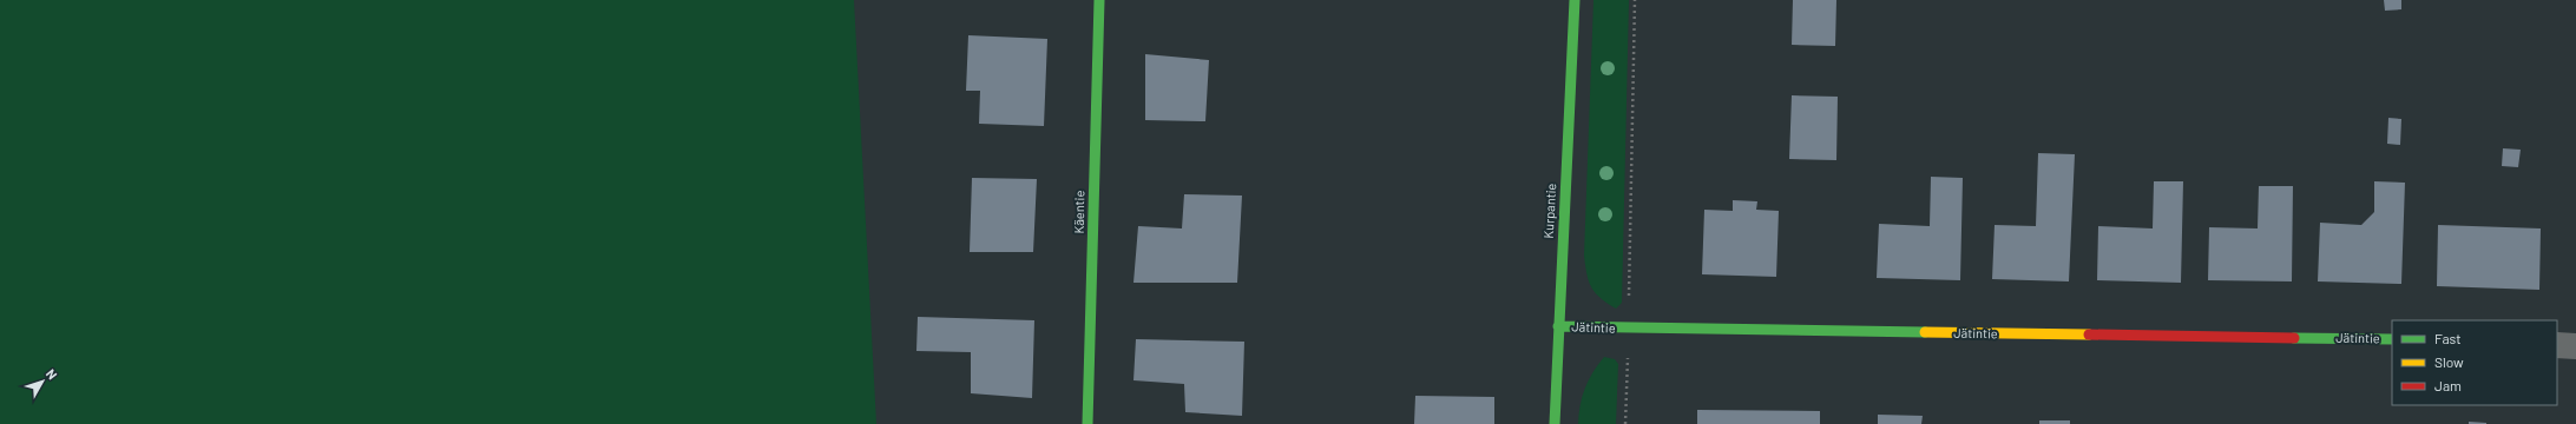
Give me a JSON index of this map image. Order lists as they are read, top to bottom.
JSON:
{
  "streets": {
    "street": ["Kurpantie", "Käentie", "Jätintie"]
  },
  "crossings": [
    ["Kurpantie", "Jätintie"]
  ],
  "legend": ["Fast", "Slow", "Jam"],
  "north": "top right"
}
